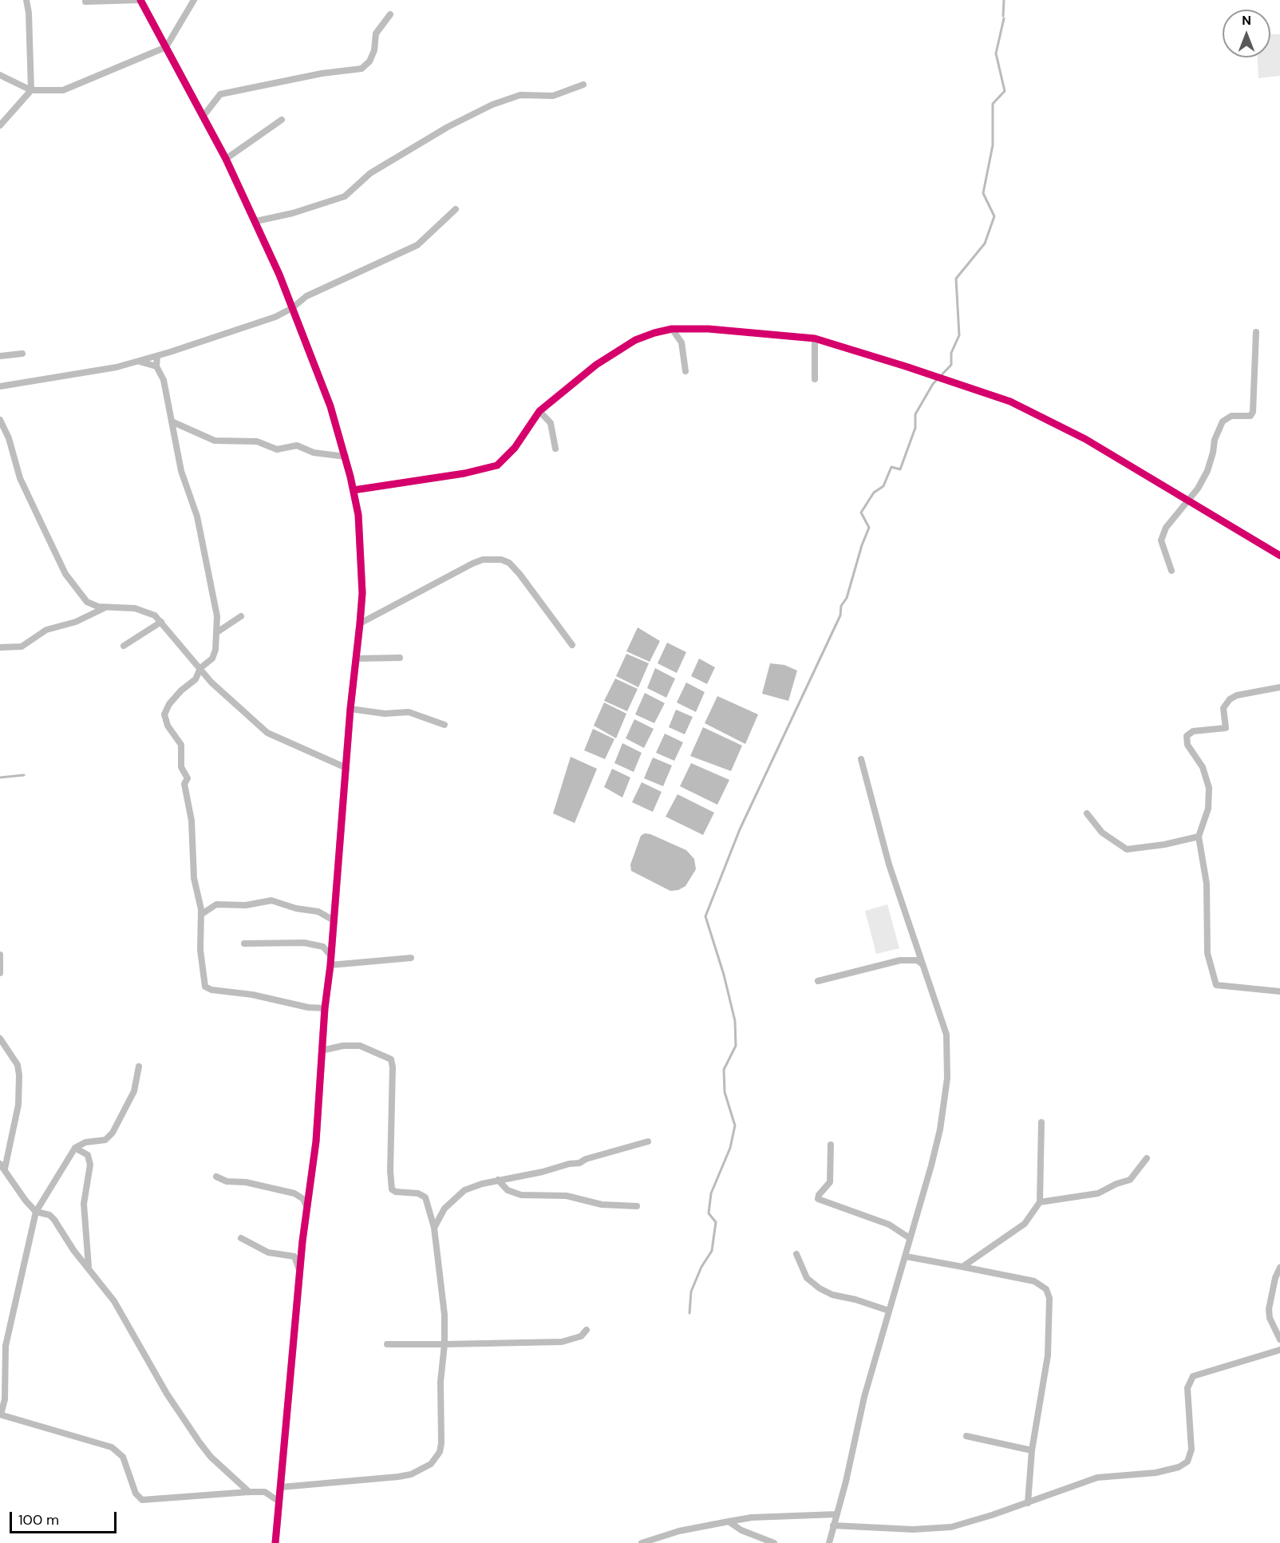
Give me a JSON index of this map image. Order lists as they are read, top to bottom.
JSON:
{
  "scale_bar": "100 m",
  "north": "top"
}
